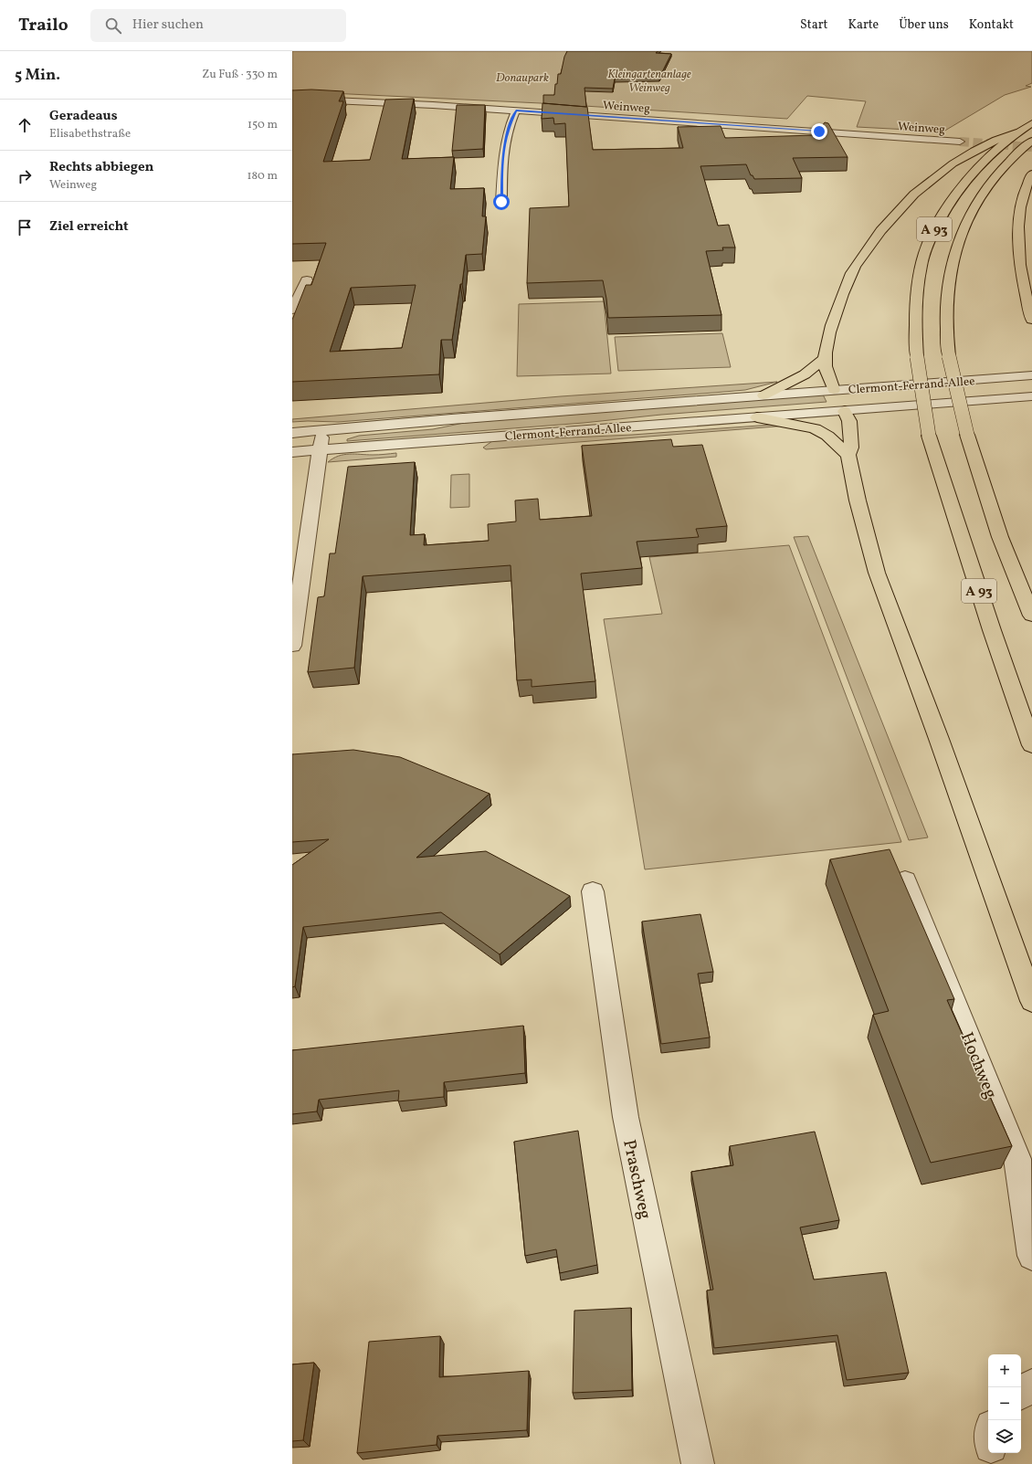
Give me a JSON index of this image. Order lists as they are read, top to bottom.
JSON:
{
  "streets": {
    "highway": ["A 93"],
    "street": [
      "Weinweg",
      "Clermont-Ferrand-Allee",
      "Hochweg",
      "Praschweg"
    ]
  },
  "parks": ["Kleingartenanlage Weinweg", "Donaupark"],
  "page": {
    "header": "Trailo",
    "search": "Hier suchen",
    "nav": [
      "Start",
      "Karte",
      "Über uns",
      "Kontakt"
    ],
    "heading": ["5 Min.", "Zu Fuß · 330 m"],
    "list": [
      ["Geradeaus", "Elisabethstraße", "150 m"],
      ["Rechts abbiegen", "Weinweg", "180 m"],
      "Ziel erreicht"
    ],
    "map_buttons": ["+", "−"]
  }
}
